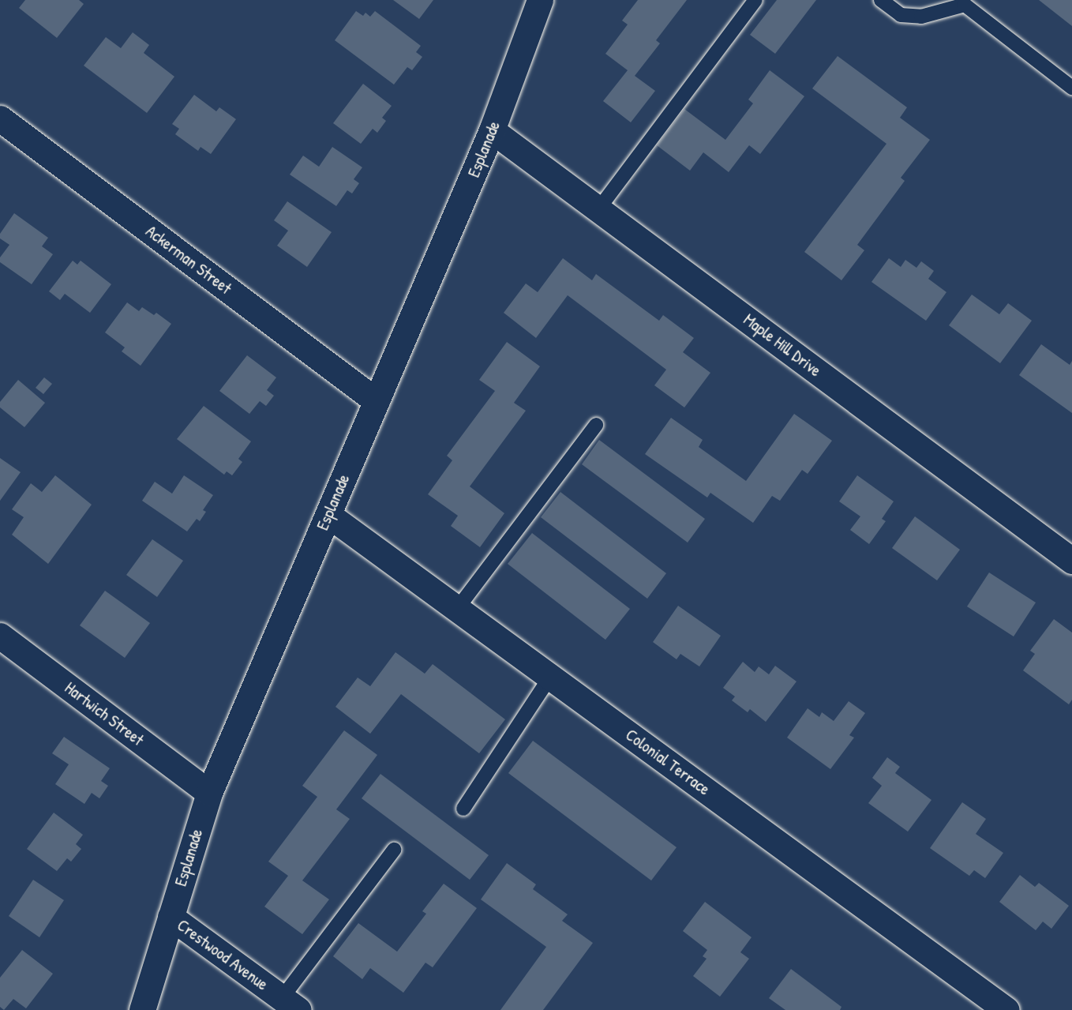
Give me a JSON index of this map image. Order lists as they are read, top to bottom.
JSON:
{
  "streets": {
    "street": [
      "Esplanade",
      "Ackerman Street",
      "Maple Hill Drive",
      "Hartwich Street",
      "Colonial Terrace",
      "Crestwood Avenue"
    ]
  },
  "crossings": [
    ["Esplanade", "Ackerman Street"],
    ["Esplanade", "Maple Hill Drive"],
    ["Esplanade", "Hartwich Street"],
    ["Esplanade", "Colonial Terrace"],
    ["Esplanade", "Crestwood Avenue"]
  ]
}
